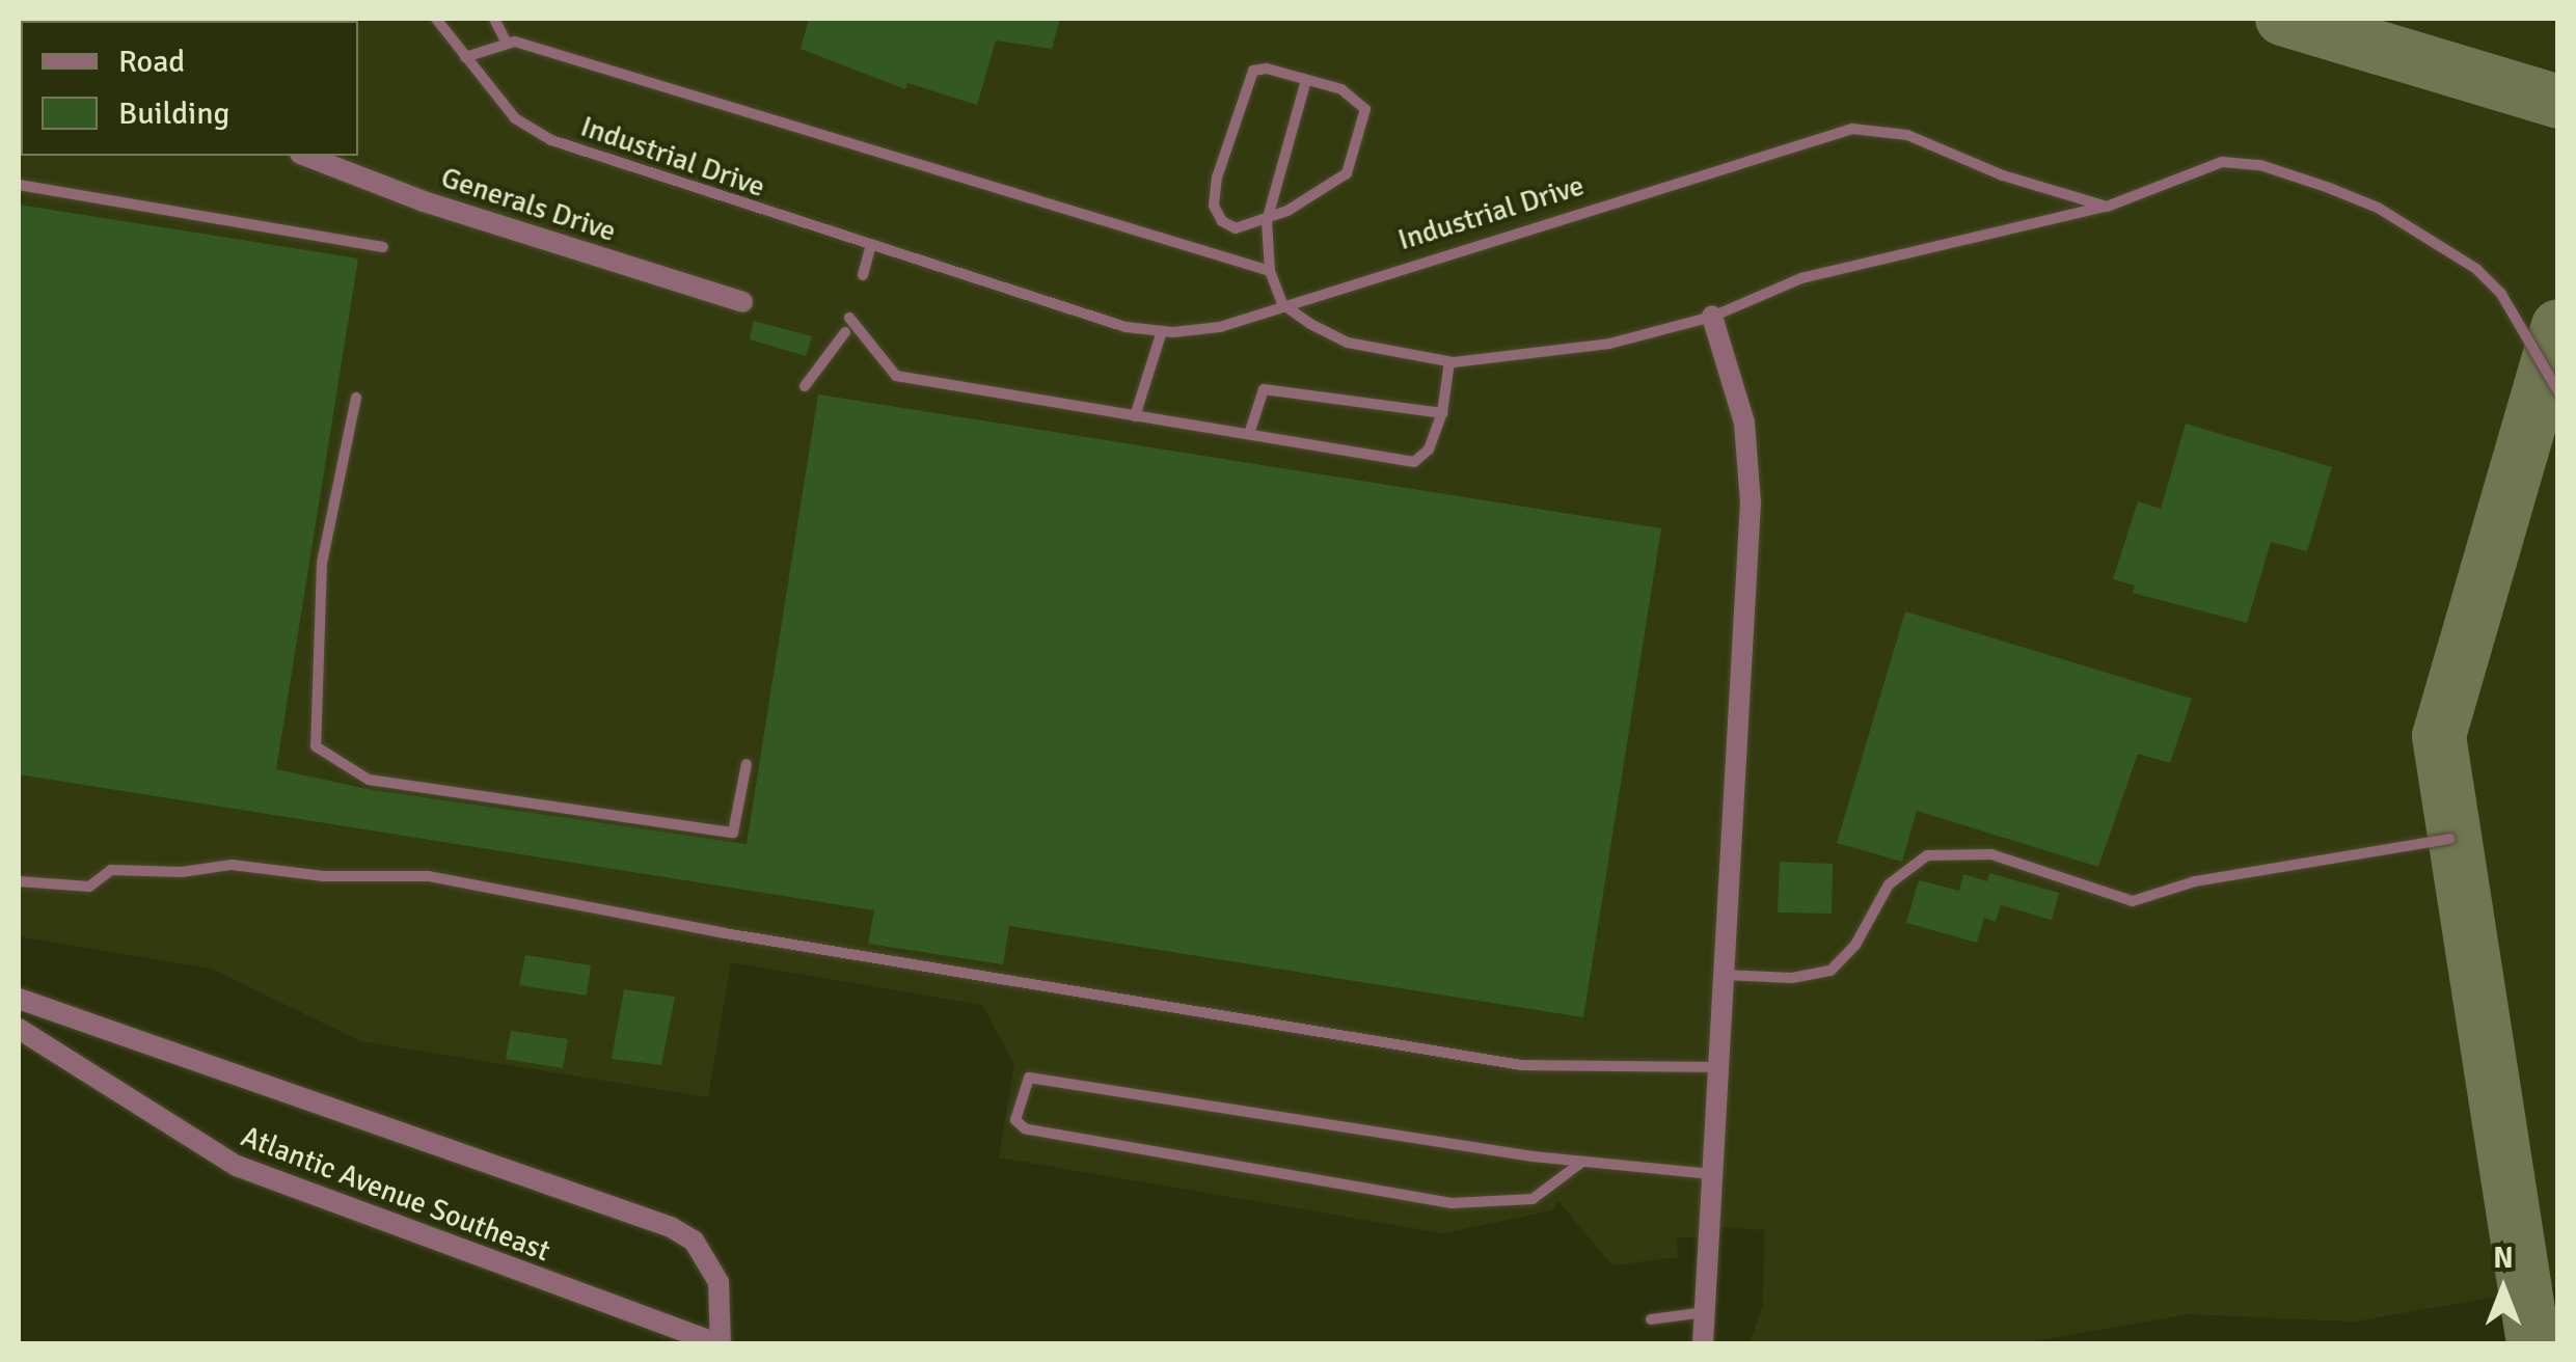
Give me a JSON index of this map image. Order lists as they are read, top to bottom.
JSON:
{
  "streets": {
    "street": ["Generals Drive", "Atlantic Avenue Southeast"],
    "lane": ["Industrial Drive"]
  },
  "legend": ["Road", "Building"],
  "north": "top"
}
